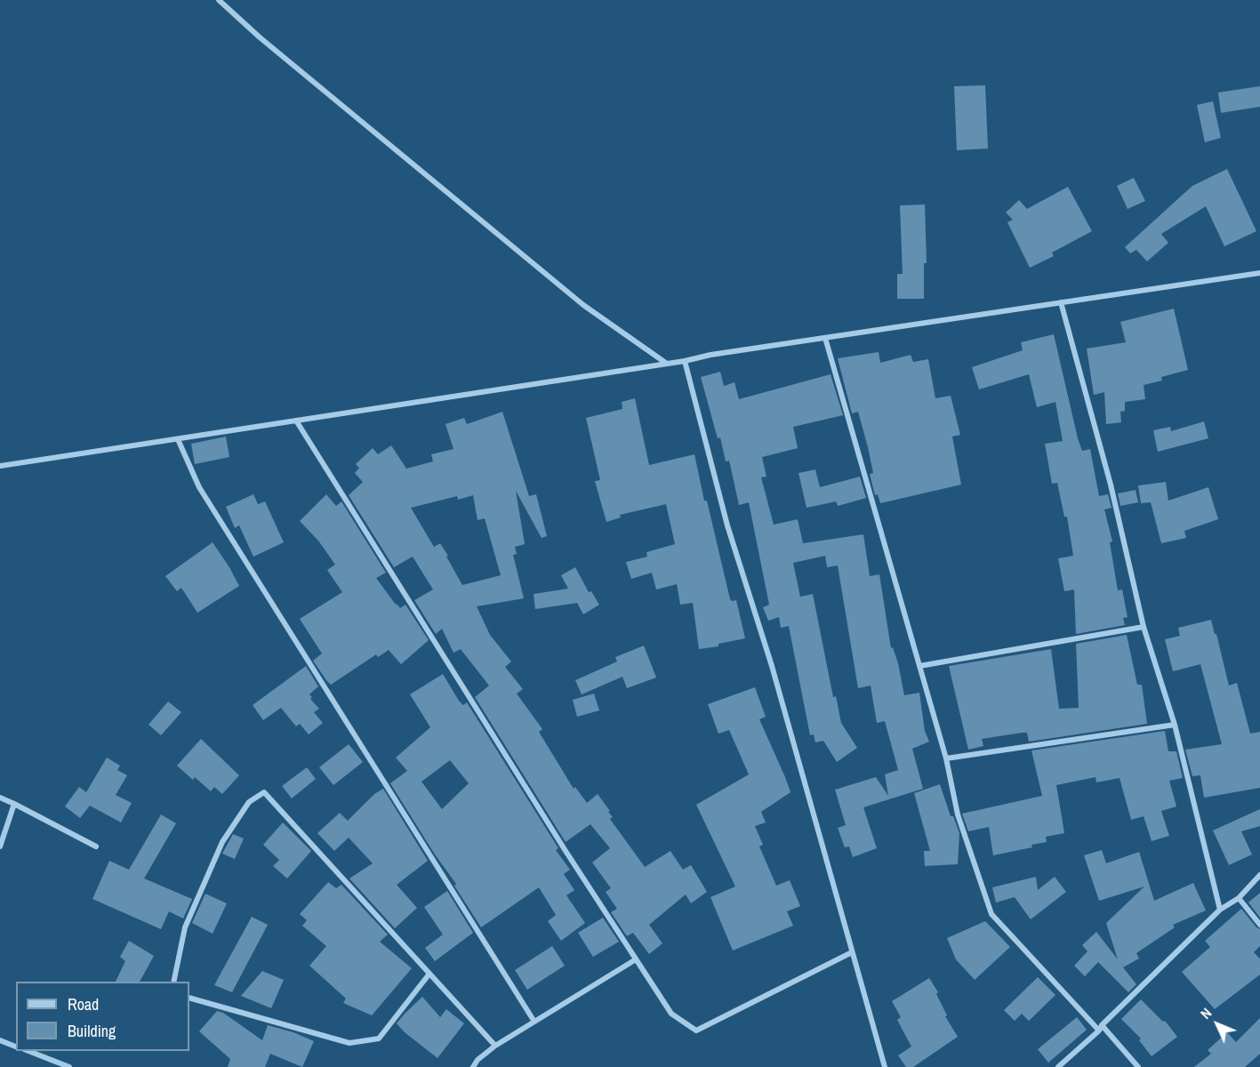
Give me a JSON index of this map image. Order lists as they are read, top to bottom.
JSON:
{
  "legend": ["Road", "Building"],
  "north": "top left"
}
